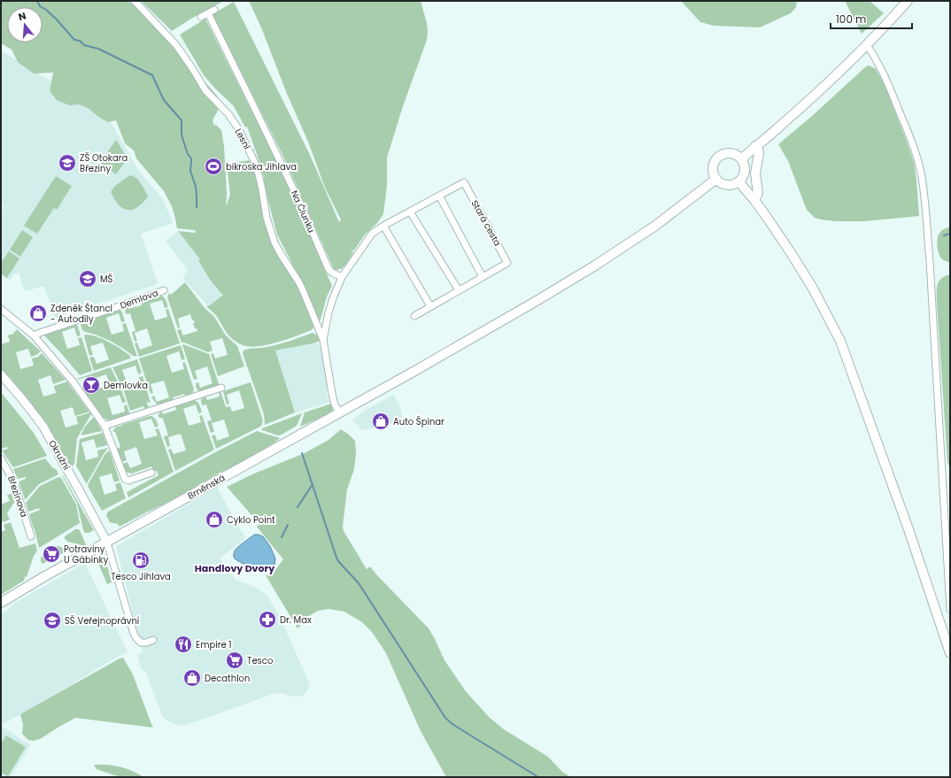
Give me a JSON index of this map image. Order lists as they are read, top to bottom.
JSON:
{
  "streets": {
    "main road": ["Brněnská"],
    "street": [
      "Lesní",
      "Na Člunku",
      "Stará cesta",
      "Demlova",
      "Okružní",
      "Březinova"
    ]
  },
  "crossings": [
    ["Na Člunku", "Stará cesta"],
    ["Okružní", "Brněnská"]
  ],
  "districts": ["Handlovy Dvory"],
  "places": {
    "school or university": ["ZŠ Otokara Březiny", "MŠ", "SŠ Veřejnoprávní"],
    "sports": ["bikroska Jihlava"],
    "shop": [
      "Zdeněk Štancl - Autodíly",
      "Auto Špinar",
      "Cyklo Point",
      "Decathlon"
    ],
    "bar": ["Demlovka"],
    "supermarket": ["Potraviny U Gábinky", "Tesco"],
    "fuel station": ["Tesco Jihlava"],
    "pharmacy": ["Dr. Max"],
    "restaurant": ["Empire 1"]
  },
  "scale_bar": "100 m",
  "north": "top"
}
